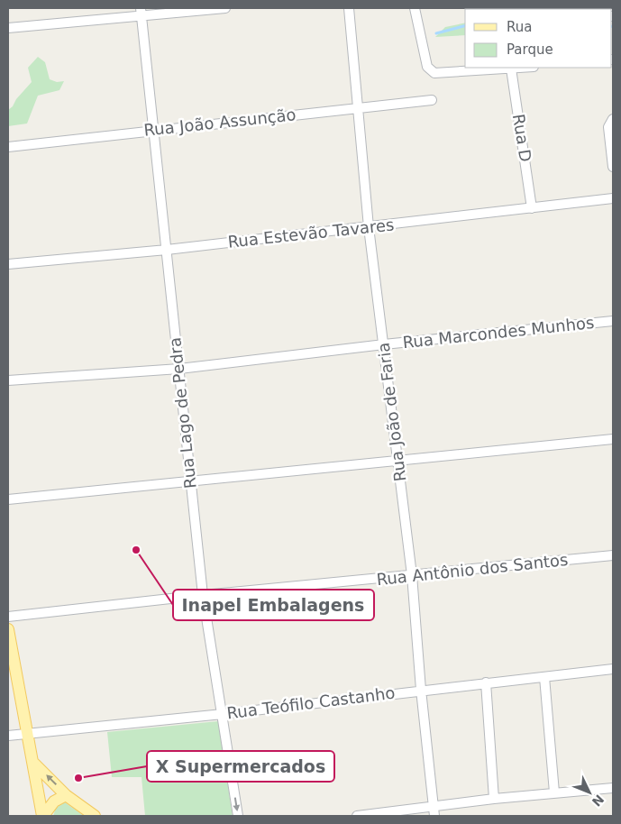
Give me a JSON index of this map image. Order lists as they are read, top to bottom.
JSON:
{
  "streets": {
    "street": [
      "Rua João Assunção",
      "Rua D",
      "Rua Estevão Tavares",
      "Rua Marcondes Munhos",
      "Rua João de Faria",
      "Rua Lago de Pedra",
      "Rua Antônio dos Santos",
      "Rua Teófilo Castanho"
    ]
  },
  "crossings": [
    ["Rua João Assunção", "Rua João de Faria"],
    ["Rua João Assunção", "Rua Lago de Pedra"],
    ["Rua D", "Rua Estevão Tavares"],
    ["Rua Estevão Tavares", "Rua João de Faria"],
    ["Rua Estevão Tavares", "Rua Lago de Pedra"],
    ["Rua Marcondes Munhos", "Rua João de Faria"],
    ["Rua Marcondes Munhos", "Rua Lago de Pedra"],
    ["Rua João de Faria", "Rua Antônio dos Santos"],
    ["Rua João de Faria", "Rua Teófilo Castanho"],
    ["Rua Lago de Pedra", "Rua Antônio dos Santos"],
    ["Rua Lago de Pedra", "Rua Teófilo Castanho"]
  ],
  "places": ["Inapel Embalagens", "X Supermercados"],
  "legend": ["Rua", "Parque"],
  "north": "bottom right"
}
